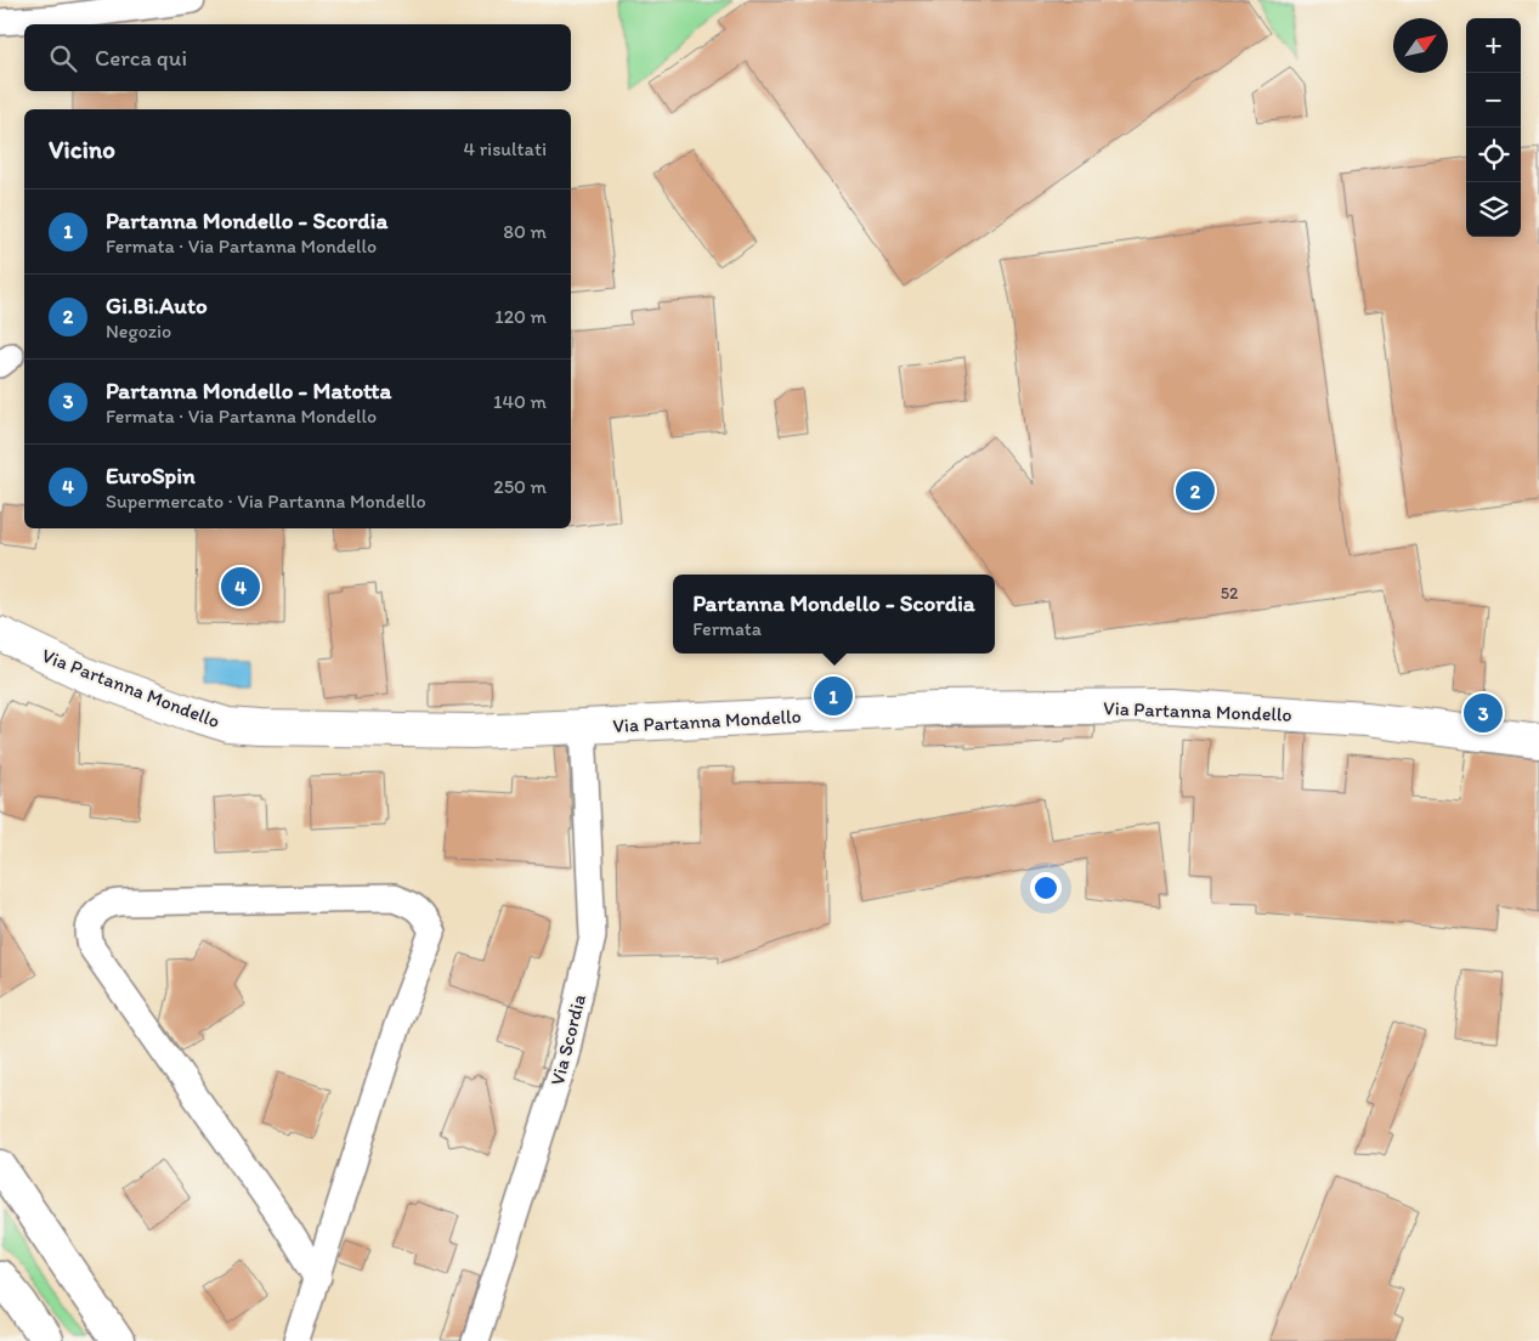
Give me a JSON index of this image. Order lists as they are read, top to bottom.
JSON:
{
  "streets": {
    "main road": ["Via Partanna Mondello"],
    "street": ["Via Scordia"]
  },
  "crossings": [
    ["Via Partanna Mondello", "Via Scordia"]
  ],
  "house_numbers": ["52"],
  "north": "top right",
  "page": {
    "map_buttons": ["+", "−"],
    "search": "Cerca qui",
    "heading": ["Vicino", "4 risultati"],
    "list": [
      {
        "mark": "1",
        "name": "Partanna Mondello - Scordia",
        "note": "Fermata · Via Partanna Mondello",
        "value": "80 m"
      },
      {
        "mark": "2",
        "name": "Gi.Bi.Auto",
        "note": "Negozio",
        "value": "120 m"
      },
      {
        "mark": "3",
        "name": "Partanna Mondello - Matotta",
        "note": "Fermata · Via Partanna Mondello",
        "value": "140 m"
      },
      {
        "mark": "4",
        "name": "EuroSpin",
        "note": "Supermercato · Via Partanna Mondello",
        "value": "250 m"
      }
    ],
    "pins": [
      "2",
      "4",
      "1",
      "3"
    ],
    "popup": ["Partanna Mondello - Scordia", "Fermata"]
  }
}
